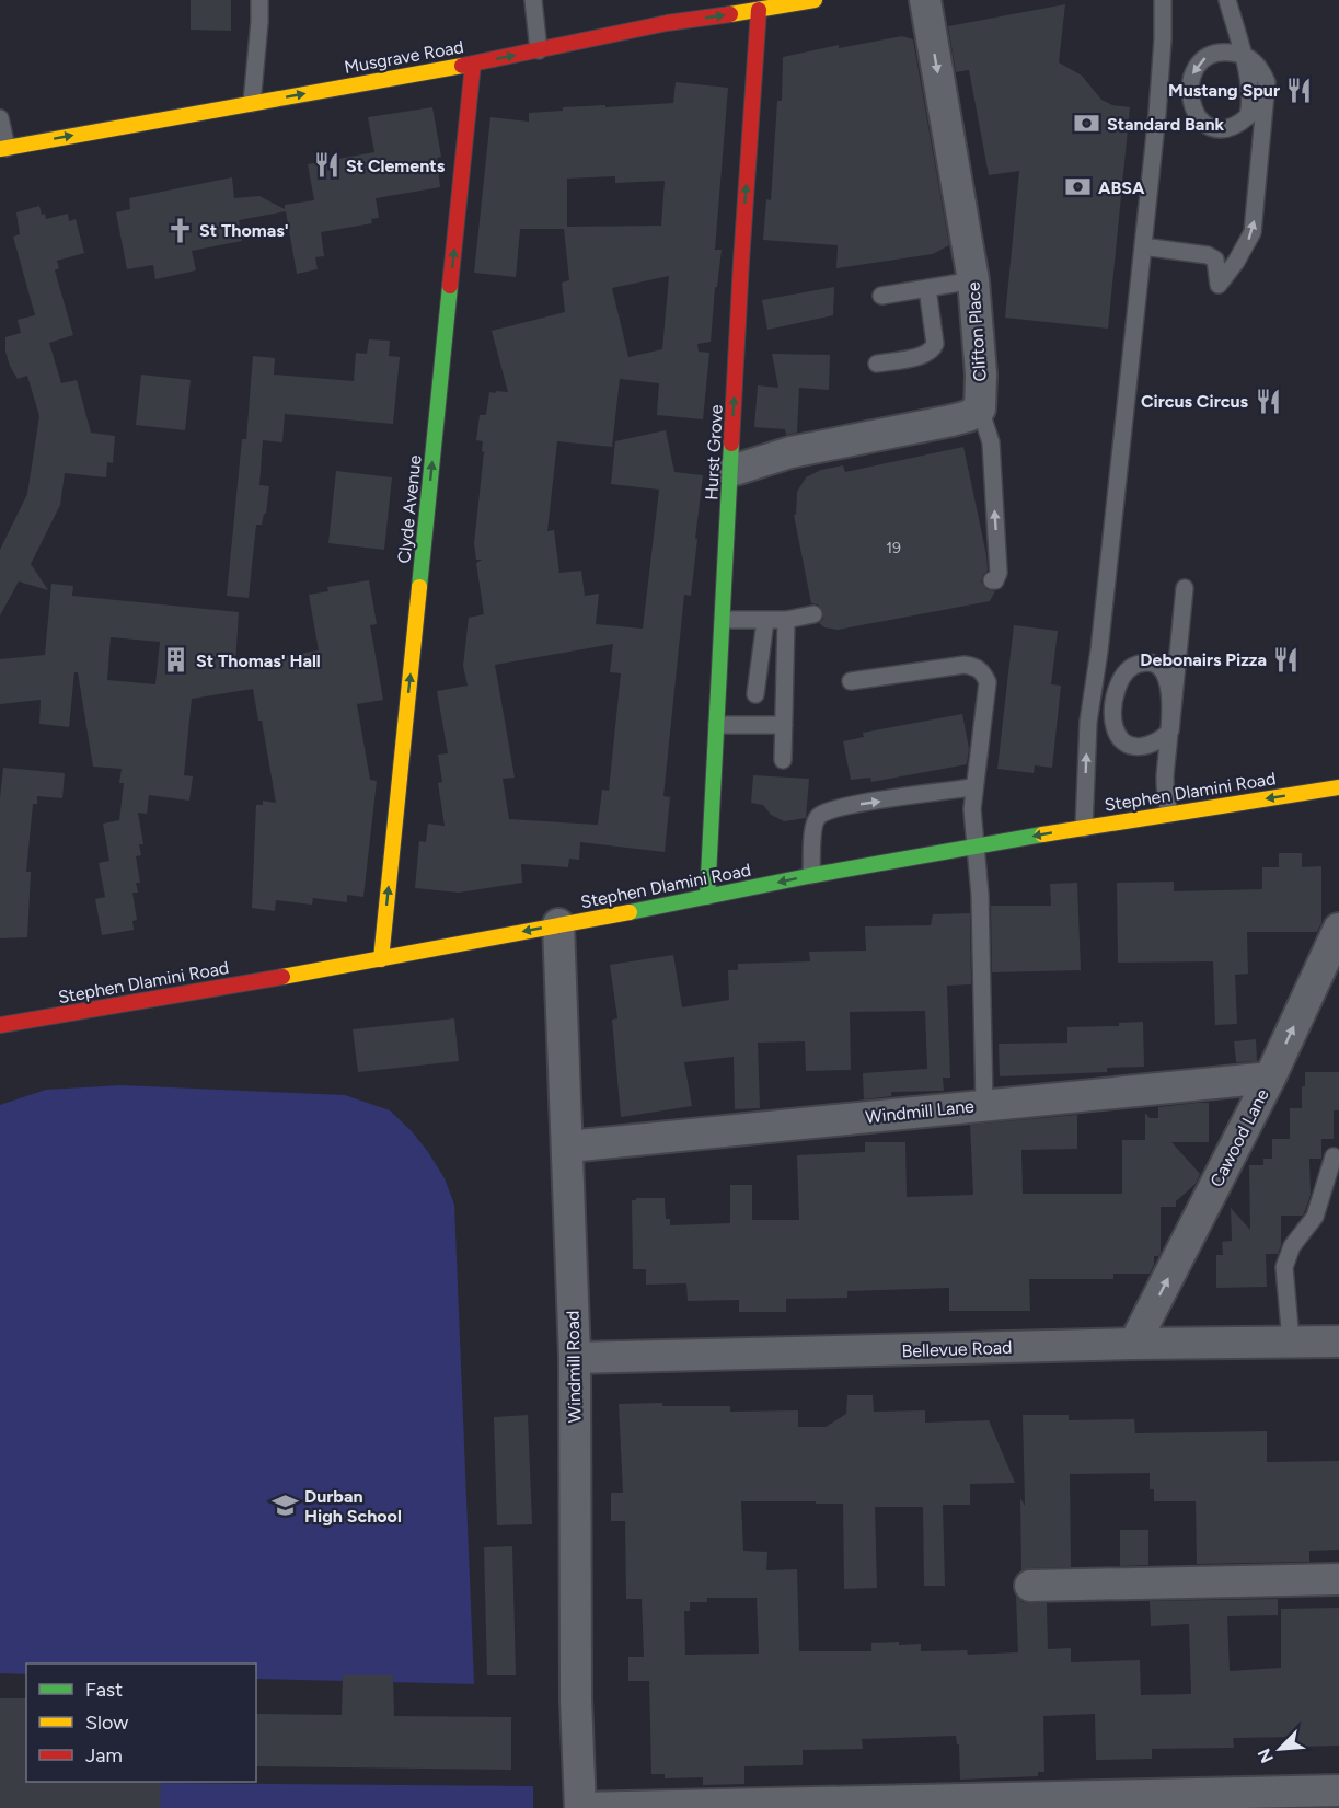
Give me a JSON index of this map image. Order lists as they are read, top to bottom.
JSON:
{
  "streets": {
    "street": [
      "Musgrave Road",
      "Clifton Place",
      "Hurst Grove",
      "Clyde Avenue",
      "Stephen Dlamini Road",
      "Windmill Lane",
      "Cawood Lane",
      "Bellevue Road",
      "Windmill Road"
    ]
  },
  "crossings": [
    ["Musgrave Road", "Hurst Grove"],
    ["Musgrave Road", "Clyde Avenue"],
    ["Clifton Place", "Hurst Grove"],
    ["Hurst Grove", "Stephen Dlamini Road"],
    ["Clyde Avenue", "Stephen Dlamini Road"],
    ["Stephen Dlamini Road", "Windmill Road"],
    ["Windmill Lane", "Cawood Lane"],
    ["Windmill Lane", "Windmill Road"],
    ["Cawood Lane", "Bellevue Road"],
    ["Bellevue Road", "Windmill Road"]
  ],
  "one_way": [
    "Musgrave Road",
    "Clifton Place",
    "Hurst Grove",
    "Clyde Avenue",
    "Stephen Dlamini Road",
    "Cawood Lane"
  ],
  "places": {
    "restaurant": [
      "Mustang Spur",
      "St Clements",
      "Circus Circus",
      "Debonairs Pizza"
    ],
    "bank": ["Standard Bank", "ABSA"],
    "church": ["St Thomas'"],
    "building": ["St Thomas' Hall"],
    "school or university": ["Durban High School"]
  },
  "house_numbers": ["19"],
  "legend": ["Fast", "Slow", "Jam"],
  "north": "bottom left"
}
